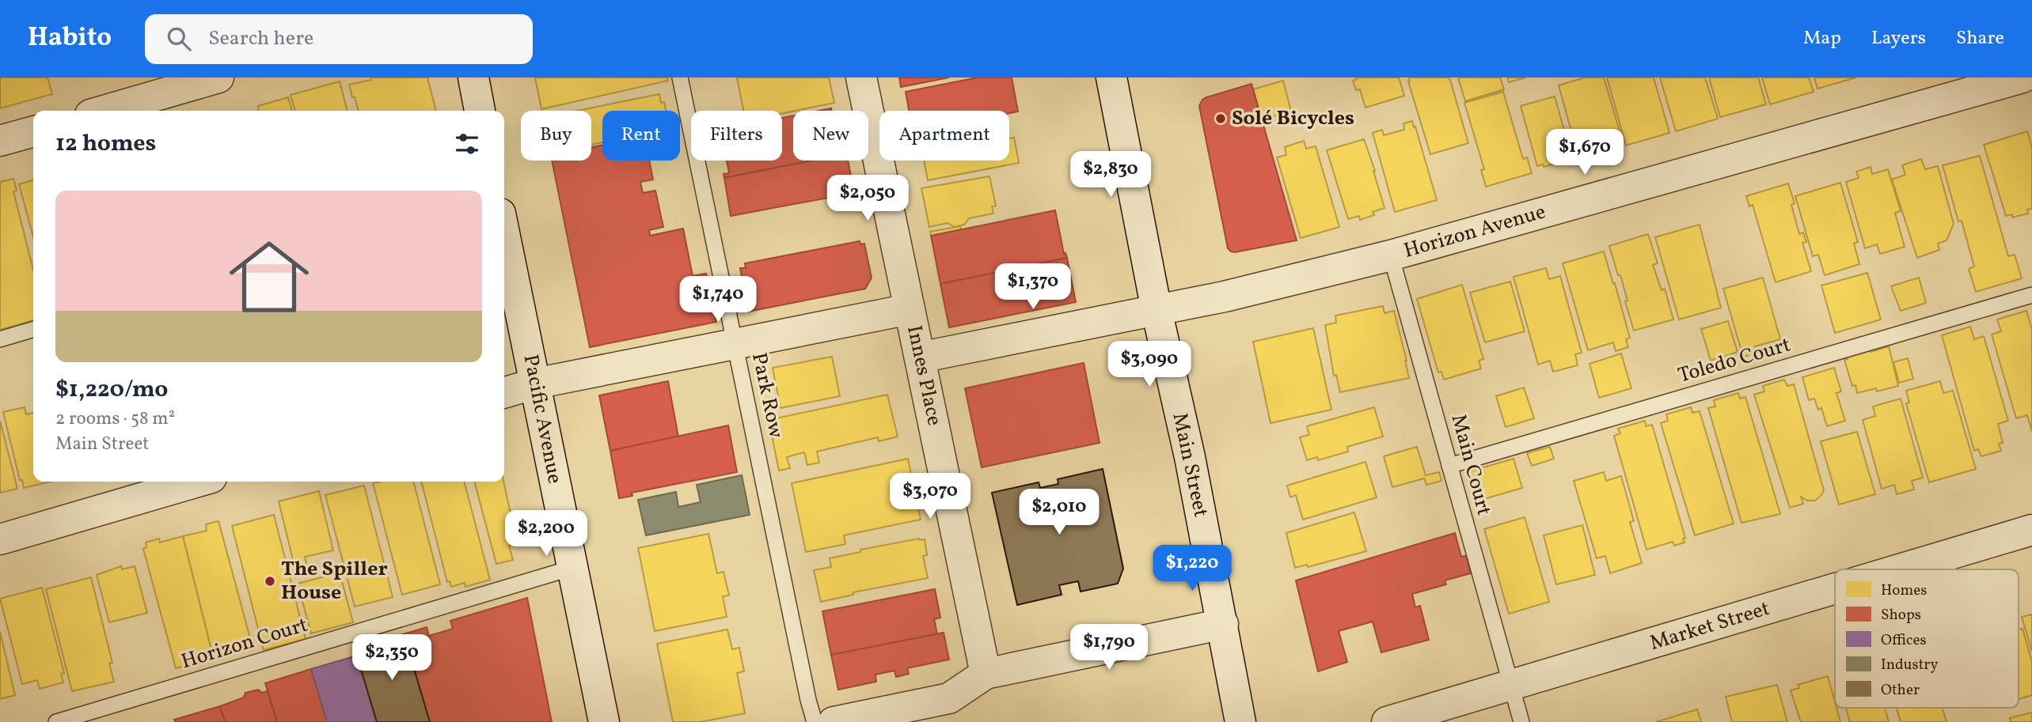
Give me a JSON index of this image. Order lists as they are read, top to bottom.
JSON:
{
  "streets": {
    "street": [
      "Horizon Avenue",
      "Innes Place",
      "Pacific Avenue",
      "Main Street",
      "Market Street"
    ],
    "lane": [
      "Toledo Court",
      "Park Row",
      "Main Court",
      "Horizon Court"
    ]
  },
  "crossings": [
    ["Horizon Avenue", "Innes Place"],
    ["Horizon Avenue", "Main Street"],
    ["Horizon Avenue", "Main Court"],
    ["Toledo Court", "Main Court"],
    ["Pacific Avenue", "Horizon Court"],
    ["Main Court", "Market Street"]
  ],
  "places": ["Solé Bicycles", "The Spiller House"],
  "legend": [
    "Homes",
    "Shops",
    "Offices",
    "Industry",
    "Other"
  ],
  "page": {
    "header": "Habito",
    "search": "Search here",
    "nav": ["Map", "Layers", "Share"],
    "chip": [
      "Buy",
      "Rent",
      "Filters",
      "New",
      "Apartment"
    ],
    "heading": "12 homes",
    "price": [
      "$1,670",
      "$2,830",
      "$2,050",
      "$1,370",
      "$1,740",
      "$3,090",
      "$3,070",
      "$2,010",
      "$2,200",
      "$1,220",
      "$1,790",
      "$2,350"
    ],
    "list": [
      {
        "name": "$1,220/mo",
        "note": "2 rooms · 58 m² · Main Street"
      }
    ]
  }
}
